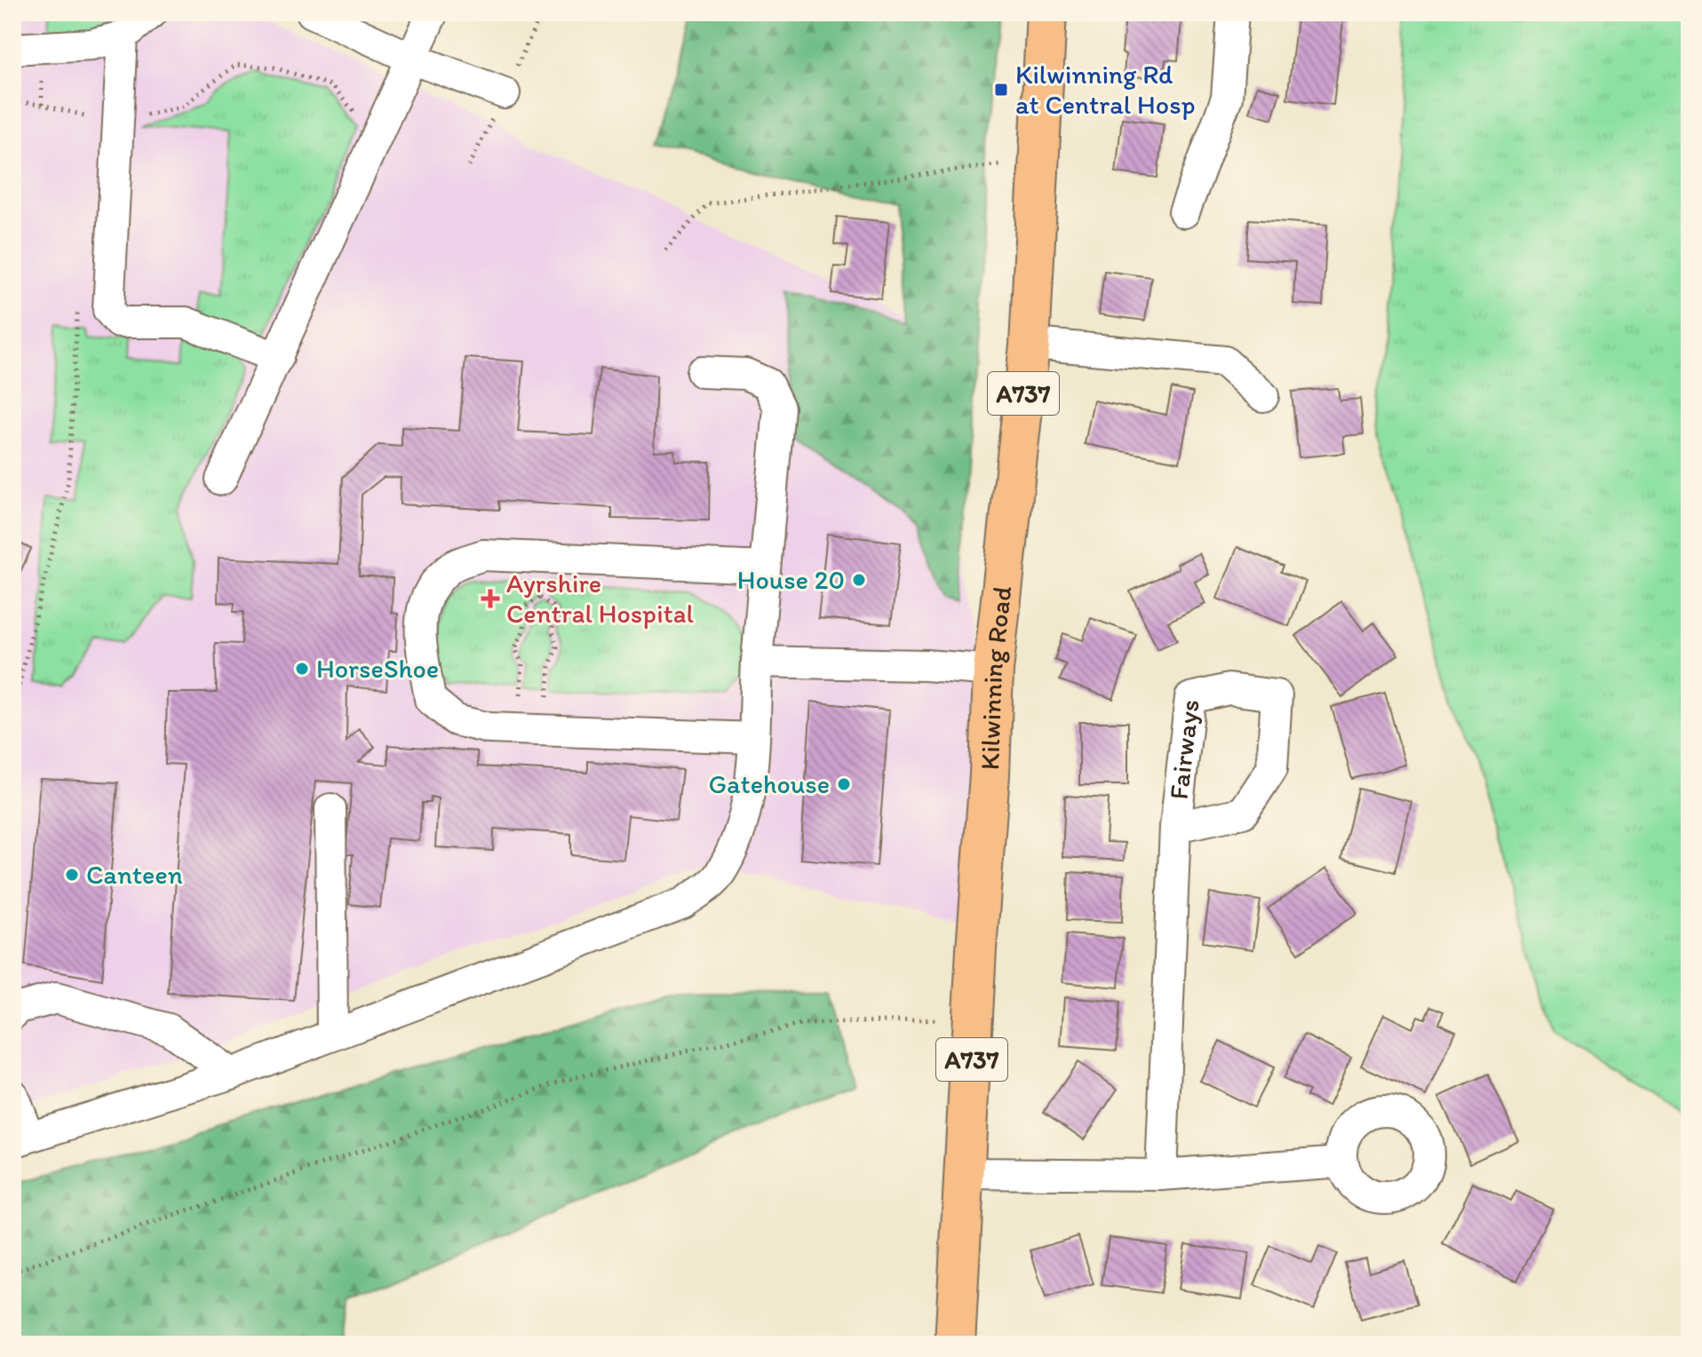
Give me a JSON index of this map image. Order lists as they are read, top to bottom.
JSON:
{
  "streets": {
    "main road": ["A737", "Kilwinning Road"],
    "street": ["Fairways"]
  },
  "places": {
    "transit": ["Kilwinning Rd at Central Hosp"],
    "other": [
      "House 20",
      "HorseShoe",
      "Gatehouse",
      "Canteen"
    ],
    "health": ["Ayrshire Central Hospital"]
  }
}
